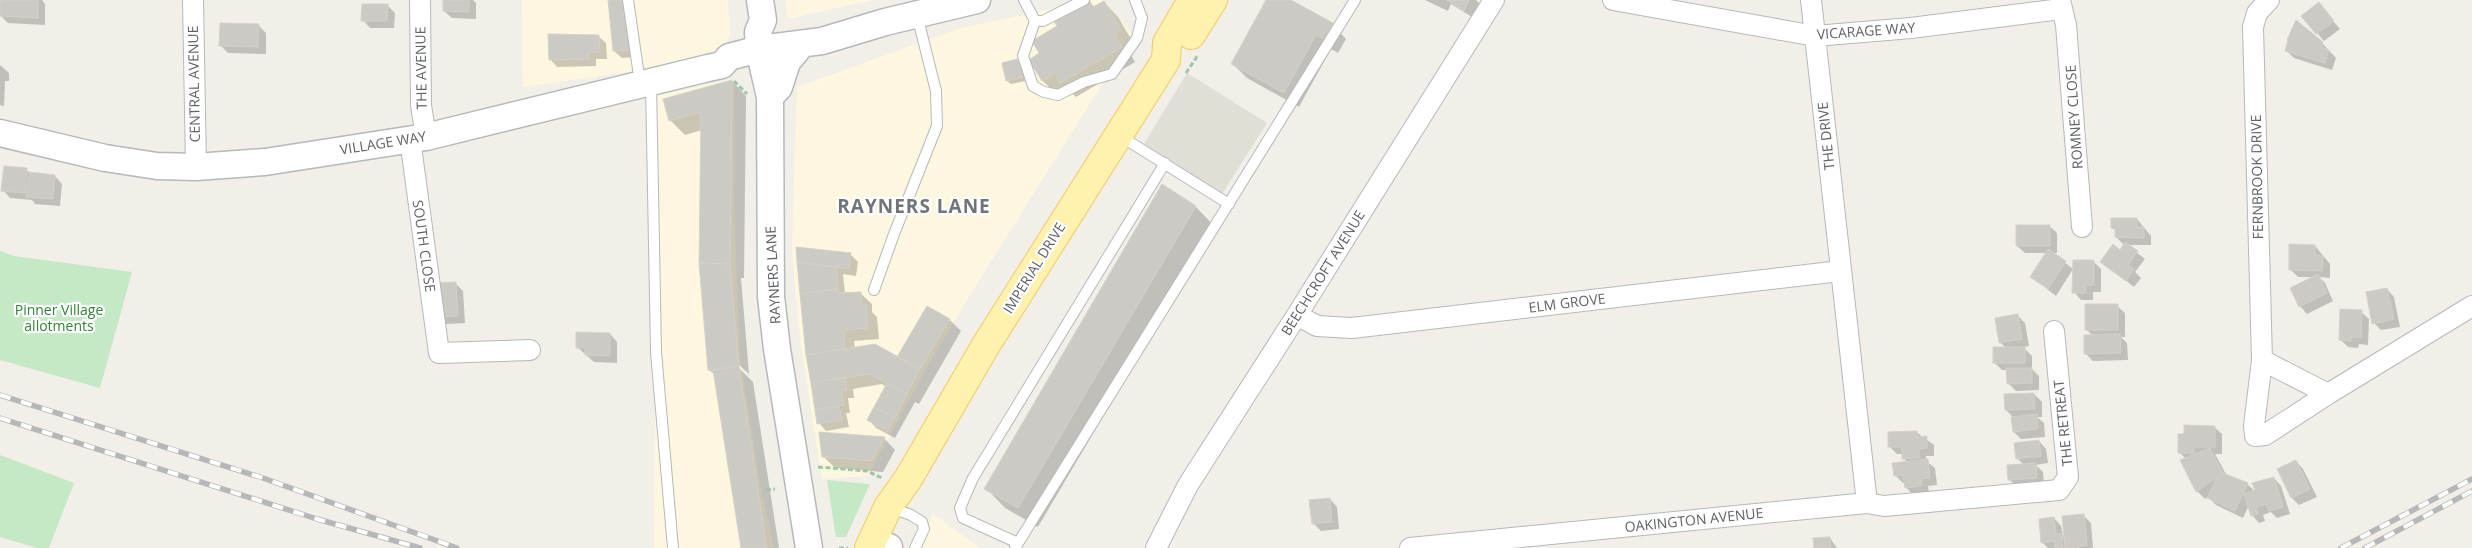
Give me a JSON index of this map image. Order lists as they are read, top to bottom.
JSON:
{
  "streets": {
    "main road": ["IMPERIAL DRIVE"],
    "street": [
      "VICARAGE WAY",
      "THE AVENUE",
      "CENTRAL AVENUE",
      "ROMNEY CLOSE",
      "THE DRIVE",
      "VILLAGE WAY",
      "FERNBROOK DRIVE",
      "SOUTH CLOSE",
      "BEECHCROFT AVENUE",
      "RAYNERS LANE",
      "ELM GROVE",
      "THE RETREAT",
      "OAKINGTON AVENUE"
    ]
  },
  "crossings": [
    ["VICARAGE WAY", "ROMNEY CLOSE"],
    ["VICARAGE WAY", "THE DRIVE"],
    ["THE AVENUE", "VILLAGE WAY"],
    ["THE AVENUE", "SOUTH CLOSE"],
    ["CENTRAL AVENUE", "VILLAGE WAY"],
    ["THE DRIVE", "ELM GROVE"],
    ["THE DRIVE", "OAKINGTON AVENUE"],
    ["VILLAGE WAY", "SOUTH CLOSE"],
    ["VILLAGE WAY", "RAYNERS LANE"],
    ["BEECHCROFT AVENUE", "ELM GROVE"],
    ["THE RETREAT", "OAKINGTON AVENUE"]
  ],
  "districts": ["RAYNERS LANE"],
  "parks": ["Pinner Village allotments"]
}
